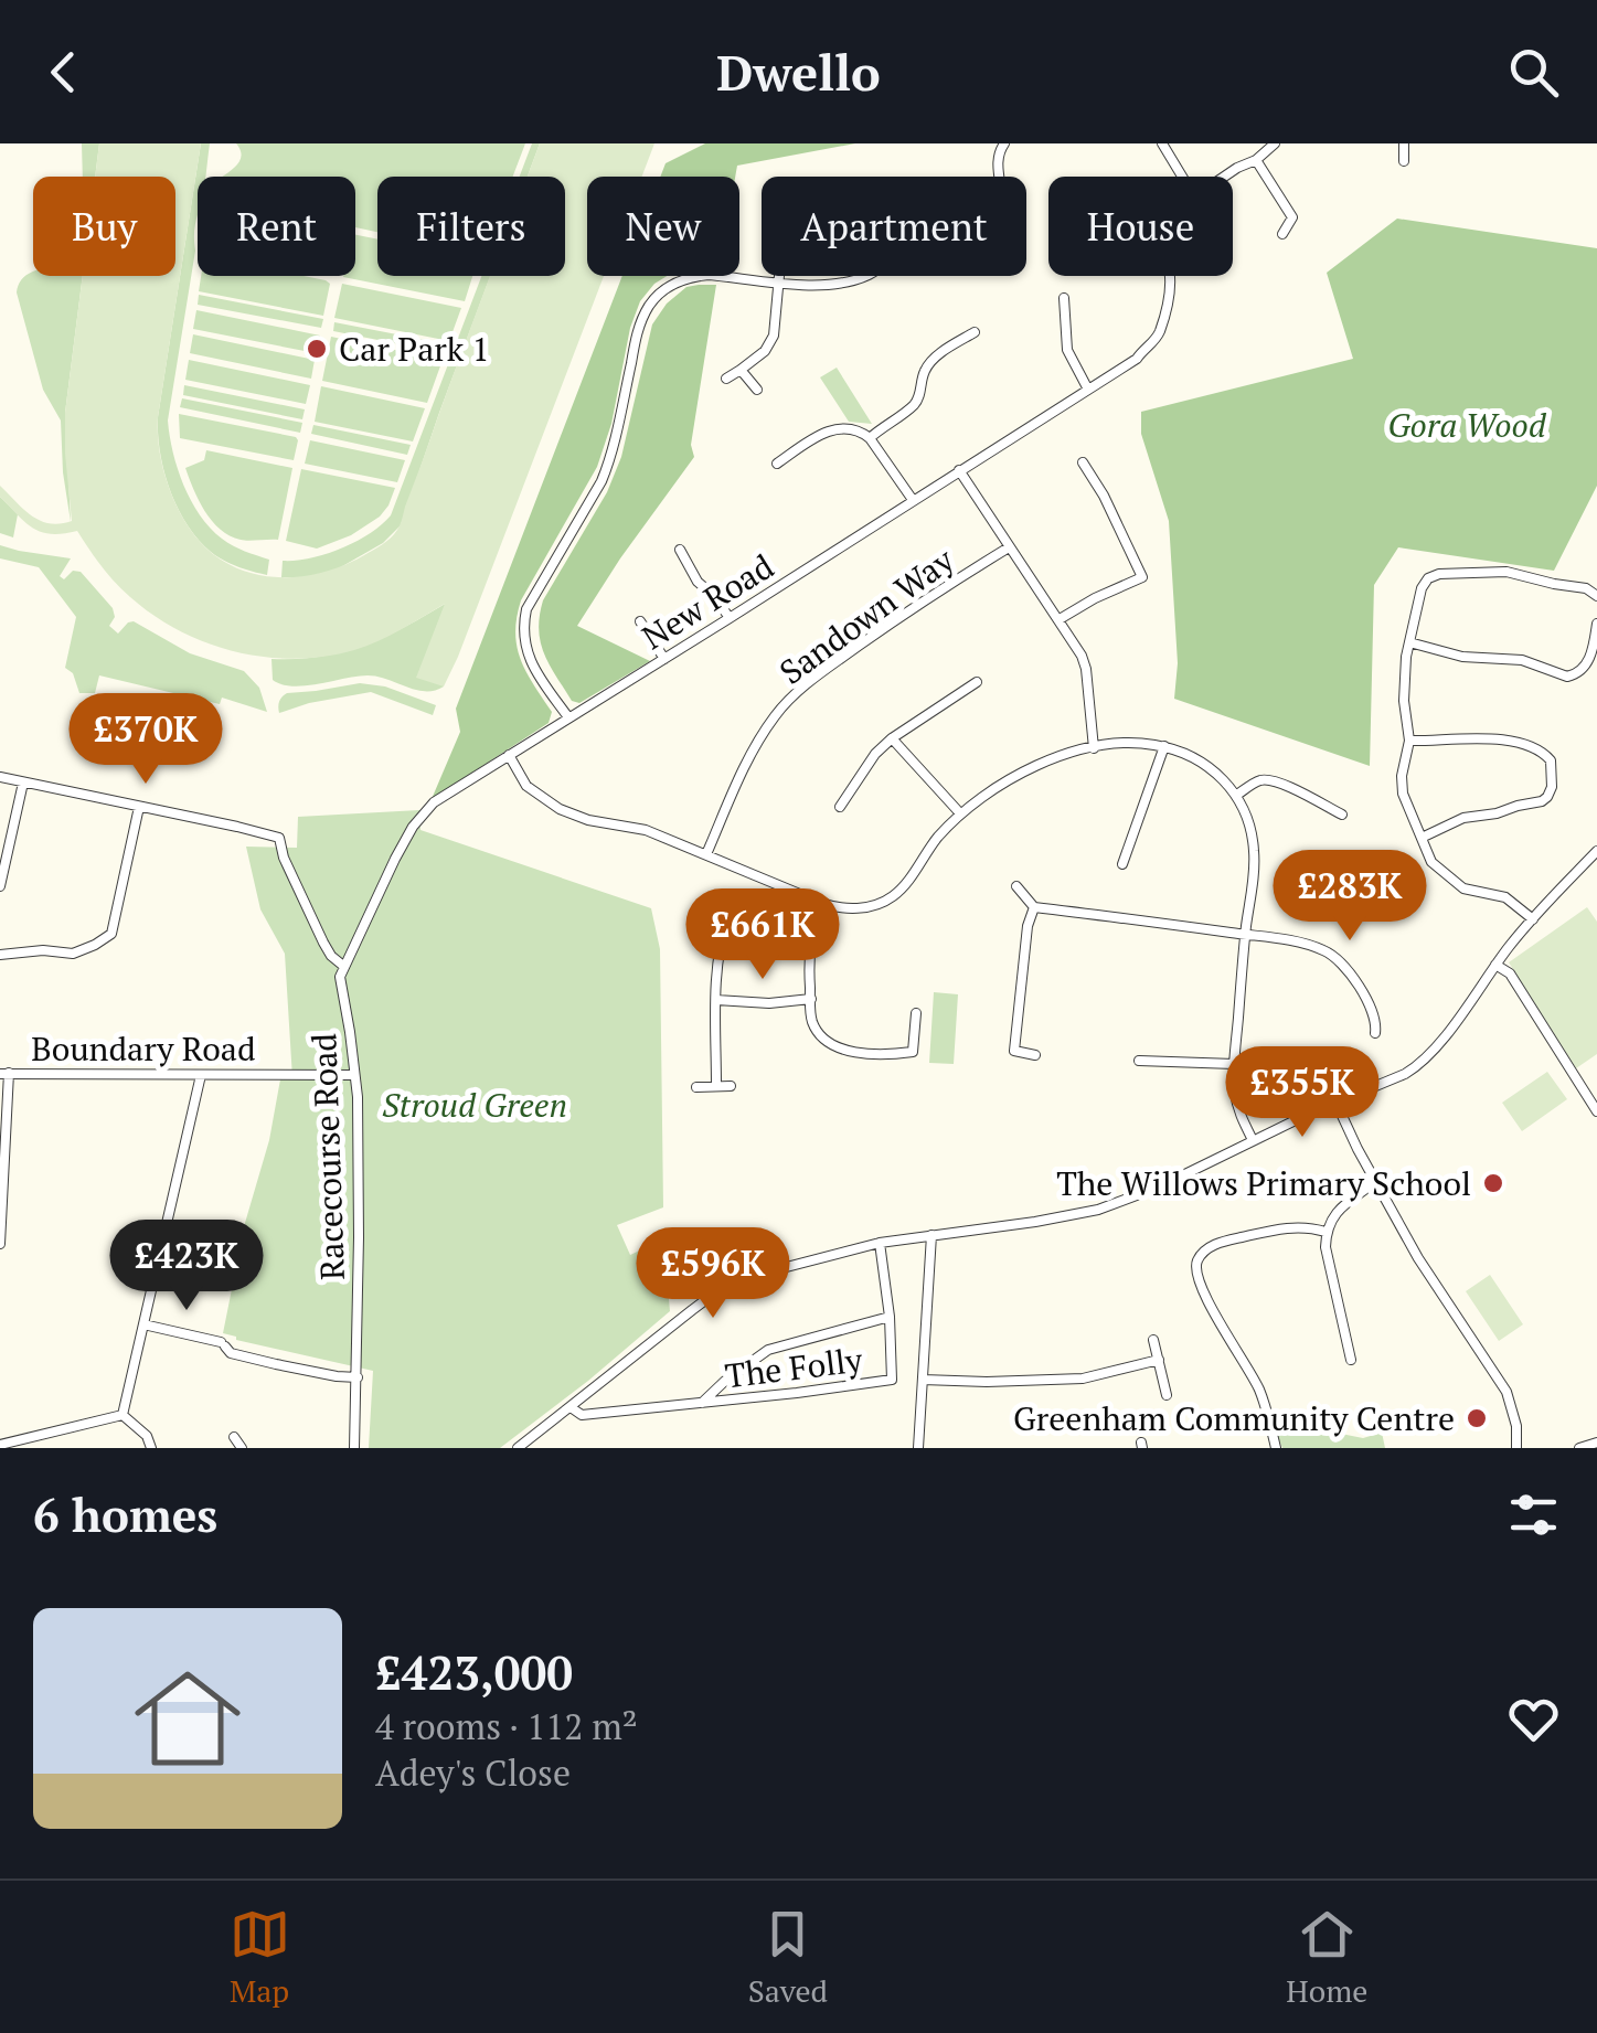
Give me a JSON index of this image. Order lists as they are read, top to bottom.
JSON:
{
  "streets": {
    "street": [
      "New Road",
      "Sandown Way",
      "Boundary Road",
      "Racecourse Road",
      "The Folly"
    ]
  },
  "crossings": [
    ["New Road", "Racecourse Road"],
    ["Boundary Road", "Racecourse Road"]
  ],
  "parks": ["Gora Wood", "Stroud Green"],
  "places": ["Car Park 1", "The Willows Primary School", "Greenham Community Centre"],
  "page": {
    "header": "Dwello",
    "chip": [
      "Buy",
      "Rent",
      "Filters",
      "New",
      "Apartment",
      "House"
    ],
    "price": [
      "£370K",
      "£283K",
      "£661K",
      "£355K",
      "£423K",
      "£596K"
    ],
    "heading": "6 homes",
    "list": [
      {
        "name": "£423,000",
        "note": "4 rooms · 112 m² · Adey's Close"
      }
    ],
    "tabs": ["Map", "Saved", "Home"]
  }
}
